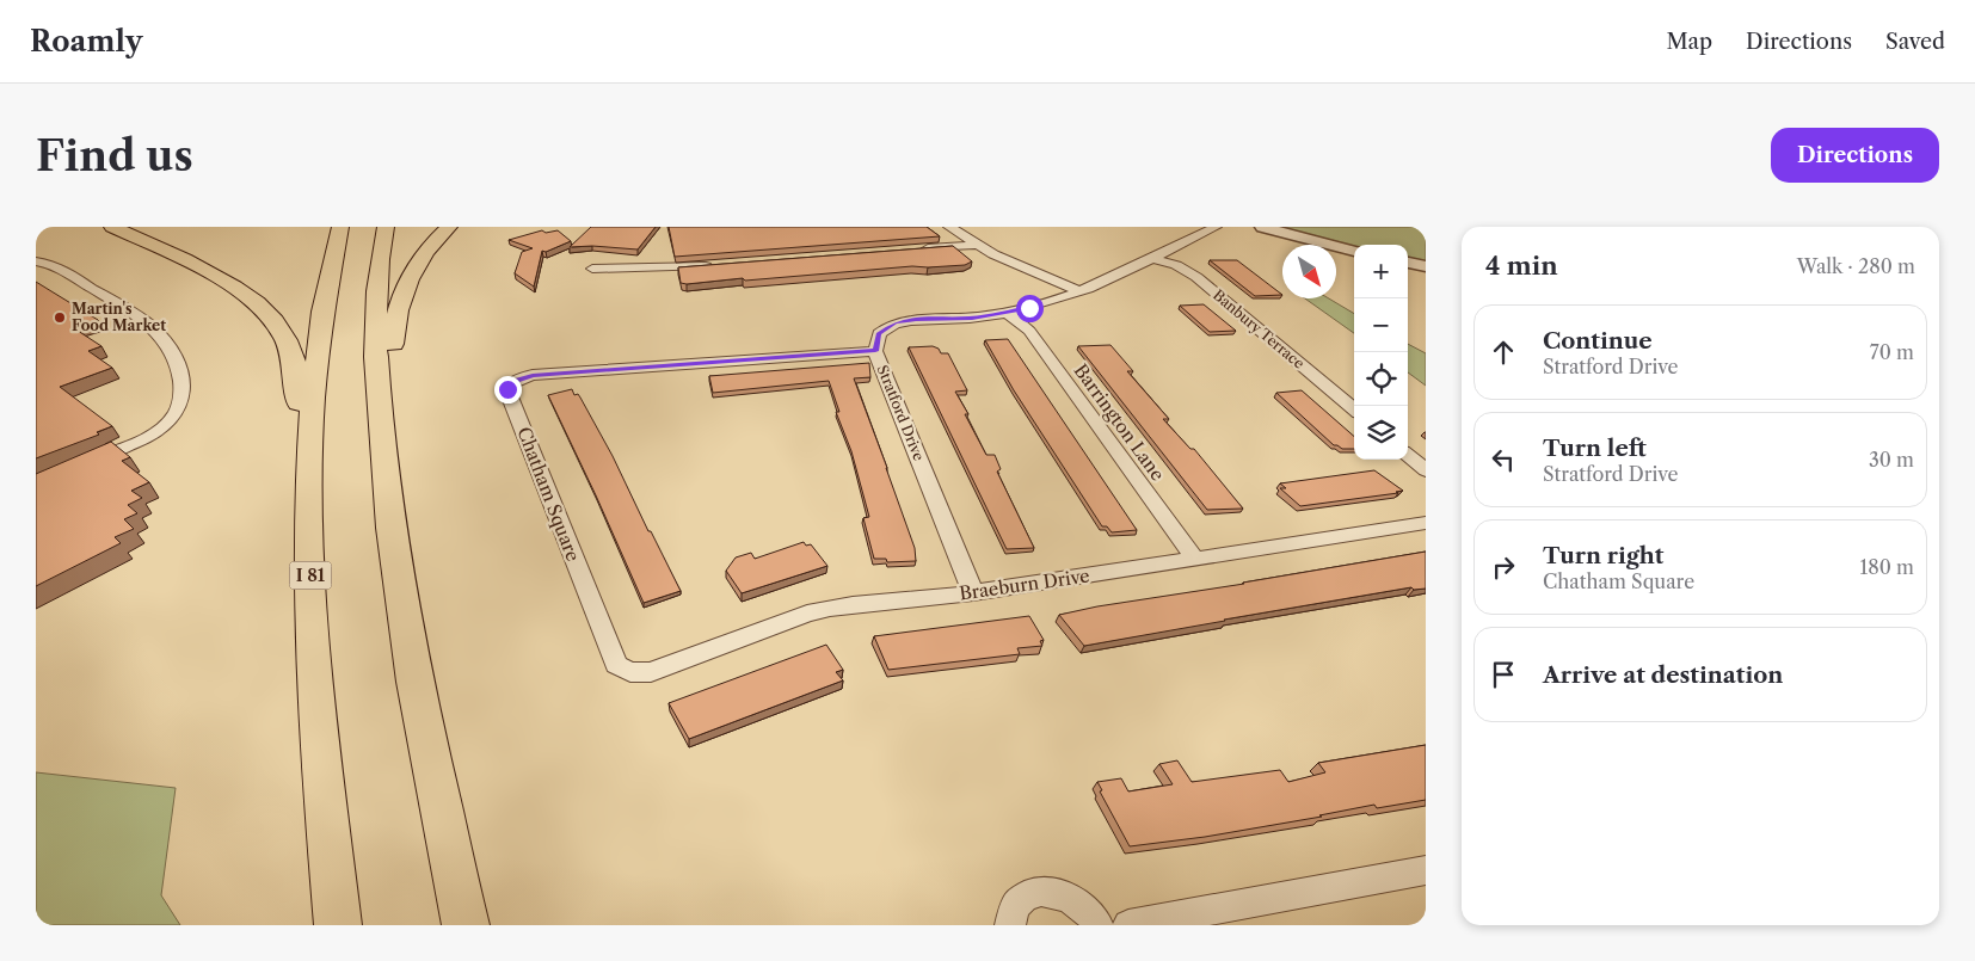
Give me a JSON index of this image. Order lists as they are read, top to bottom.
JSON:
{
  "streets": {
    "highway": ["I 81"],
    "street": [
      "Banbury Terrace",
      "Stratford Drive",
      "Barrington Lane",
      "Chatham Square",
      "Braeburn Drive"
    ]
  },
  "crossings": [
    ["Banbury Terrace", "Stratford Drive"],
    ["Stratford Drive", "Barrington Lane"],
    ["Stratford Drive", "Chatham Square"],
    ["Stratford Drive", "Braeburn Drive"],
    ["Barrington Lane", "Braeburn Drive"],
    ["Chatham Square", "Braeburn Drive"]
  ],
  "places": ["Martin's Food Market"],
  "north": "bottom right",
  "page": {
    "header": "Roamly",
    "nav": ["Map", "Directions", "Saved"],
    "buttons": "Directions",
    "title": "Find us",
    "heading": ["4 min", "Walk · 280 m"],
    "map_buttons": ["+", "−"],
    "list": [
      ["Continue", "Stratford Drive", "70 m"],
      ["Turn left", "Stratford Drive", "30 m"],
      ["Turn right", "Chatham Square", "180 m"],
      "Arrive at destination"
    ]
  }
}
